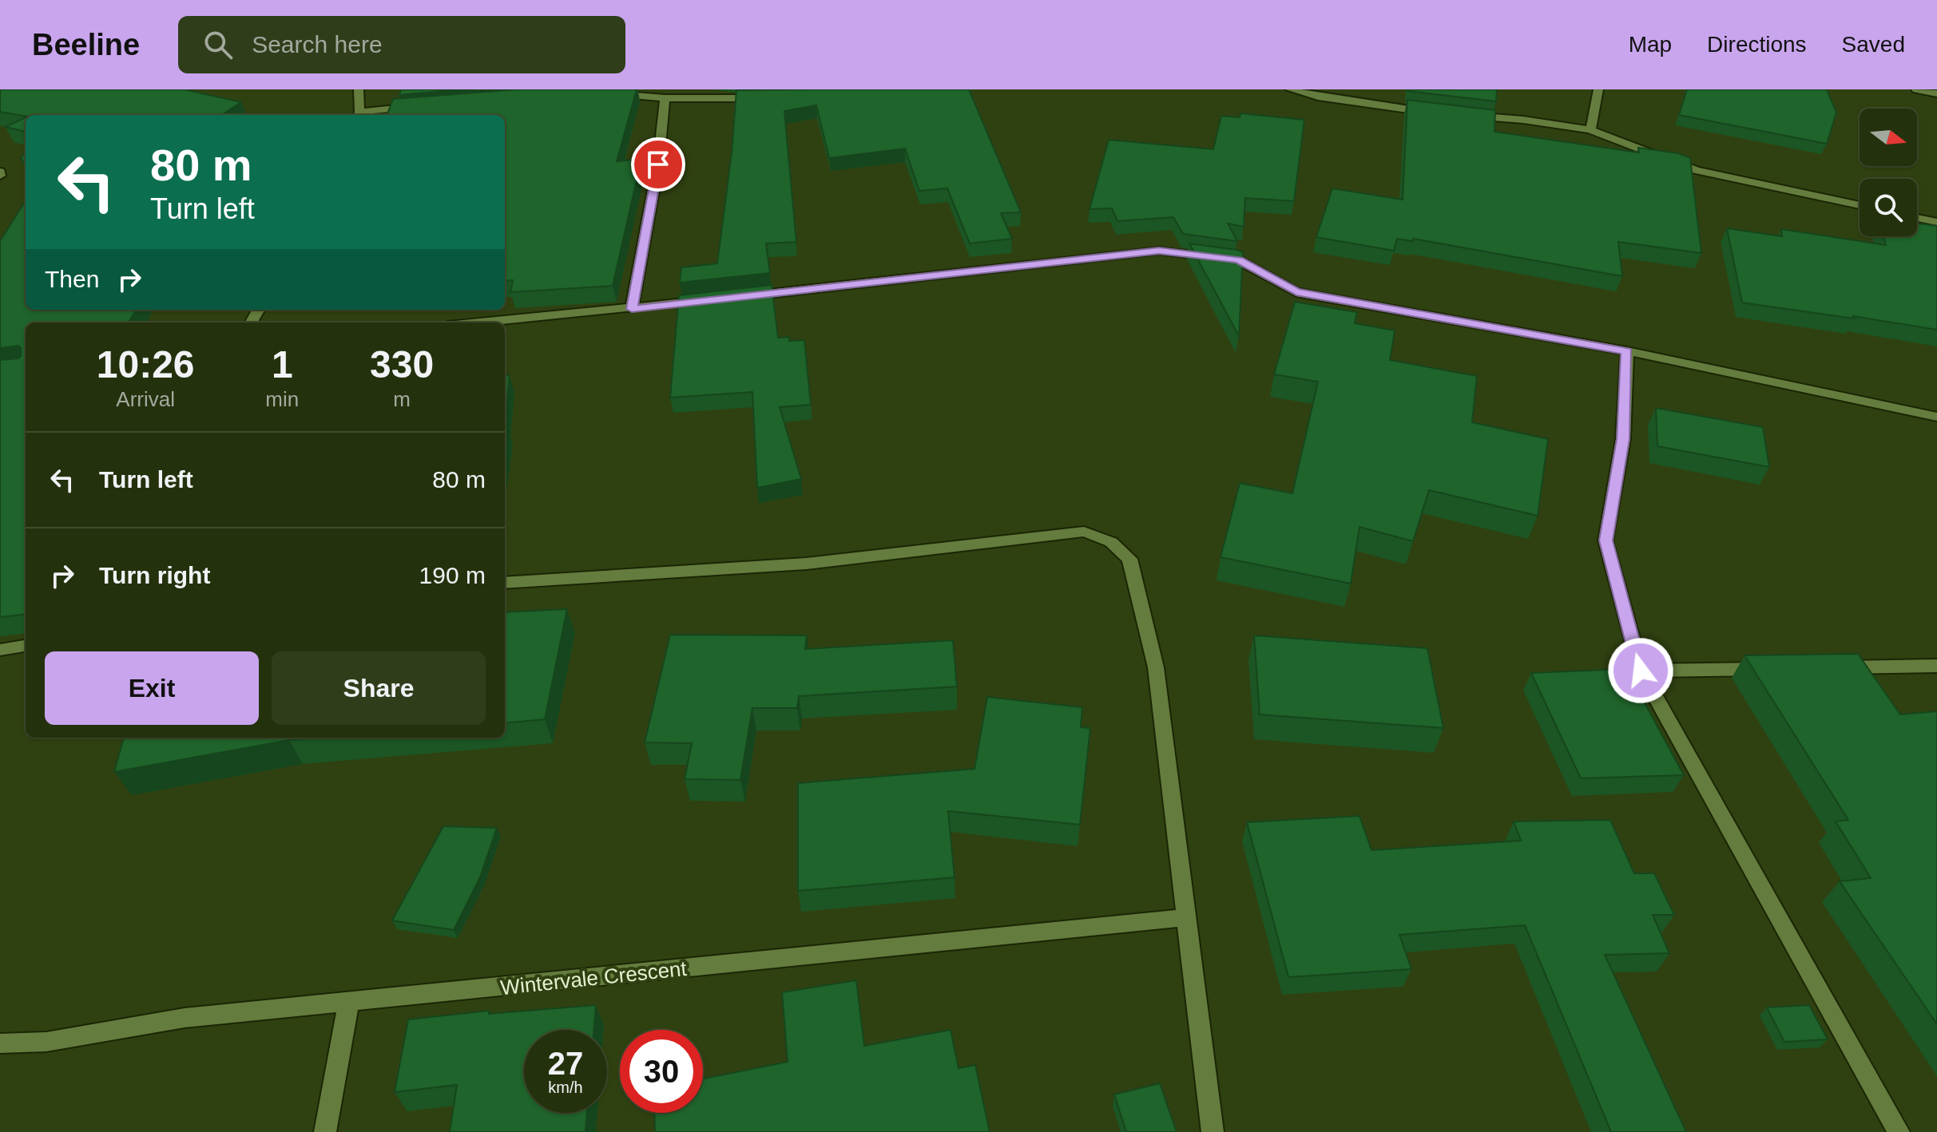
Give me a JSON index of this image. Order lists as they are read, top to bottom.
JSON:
{
  "streets": {
    "street": ["Wintervale Crescent"]
  },
  "north": "right",
  "page": {
    "header": "Beeline",
    "search": "Search here",
    "nav": ["Map", "Directions", "Saved"],
    "turn": ["80 m", "Turn left"],
    "then": "Then",
    "eta": [
      "10:26",
      "Arrival",
      "1",
      "min",
      "330",
      "m"
    ],
    "list": [
      {
        "name": "Turn left",
        "value": "80 m"
      },
      {
        "name": "Turn right",
        "value": "190 m"
      }
    ],
    "buttons": ["Exit", "Share"],
    "speed": "27 km/h",
    "limit": "30"
  }
}
